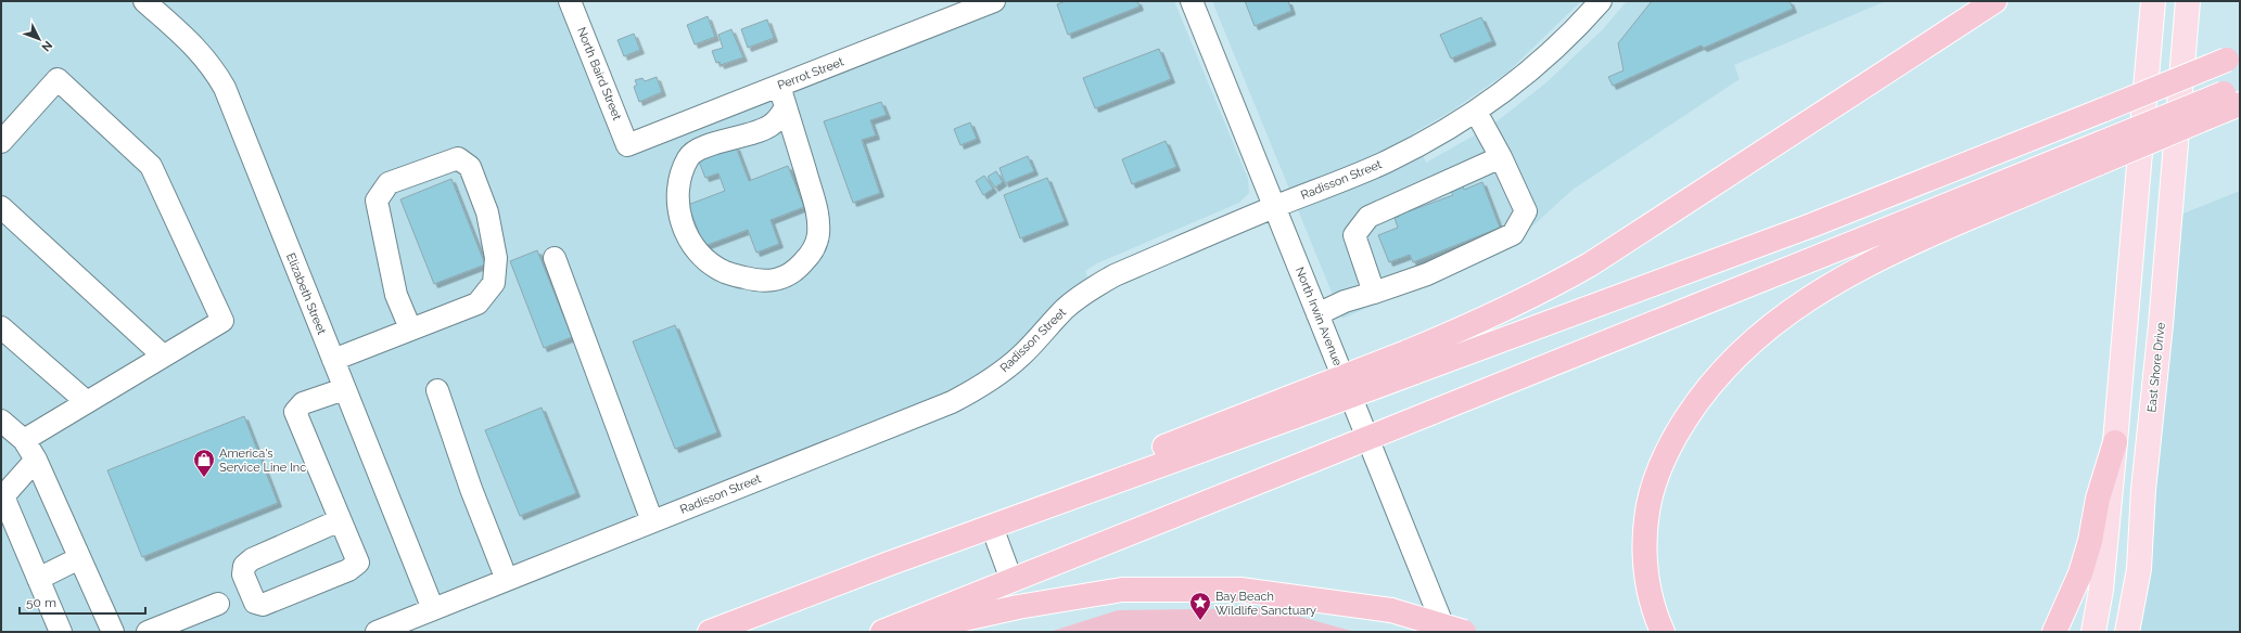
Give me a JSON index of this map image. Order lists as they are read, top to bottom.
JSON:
{
  "streets": {
    "main road": ["East Shore Drive"],
    "street": [
      "North Baird Street",
      "Perrot Street",
      "Radisson Street",
      "Elizabeth Street",
      "North Irwin Avenue"
    ]
  },
  "crossings": [
    ["North Baird Street", "Perrot Street"],
    ["Radisson Street", "Elizabeth Street"],
    ["Radisson Street", "North Irwin Avenue"]
  ],
  "places": {
    "shop": ["America's Service Line Inc"],
    "place": ["Bay Beach Wildlife Sanctuary"]
  },
  "scale_bar": "50 m",
  "north": "bottom right"
}
